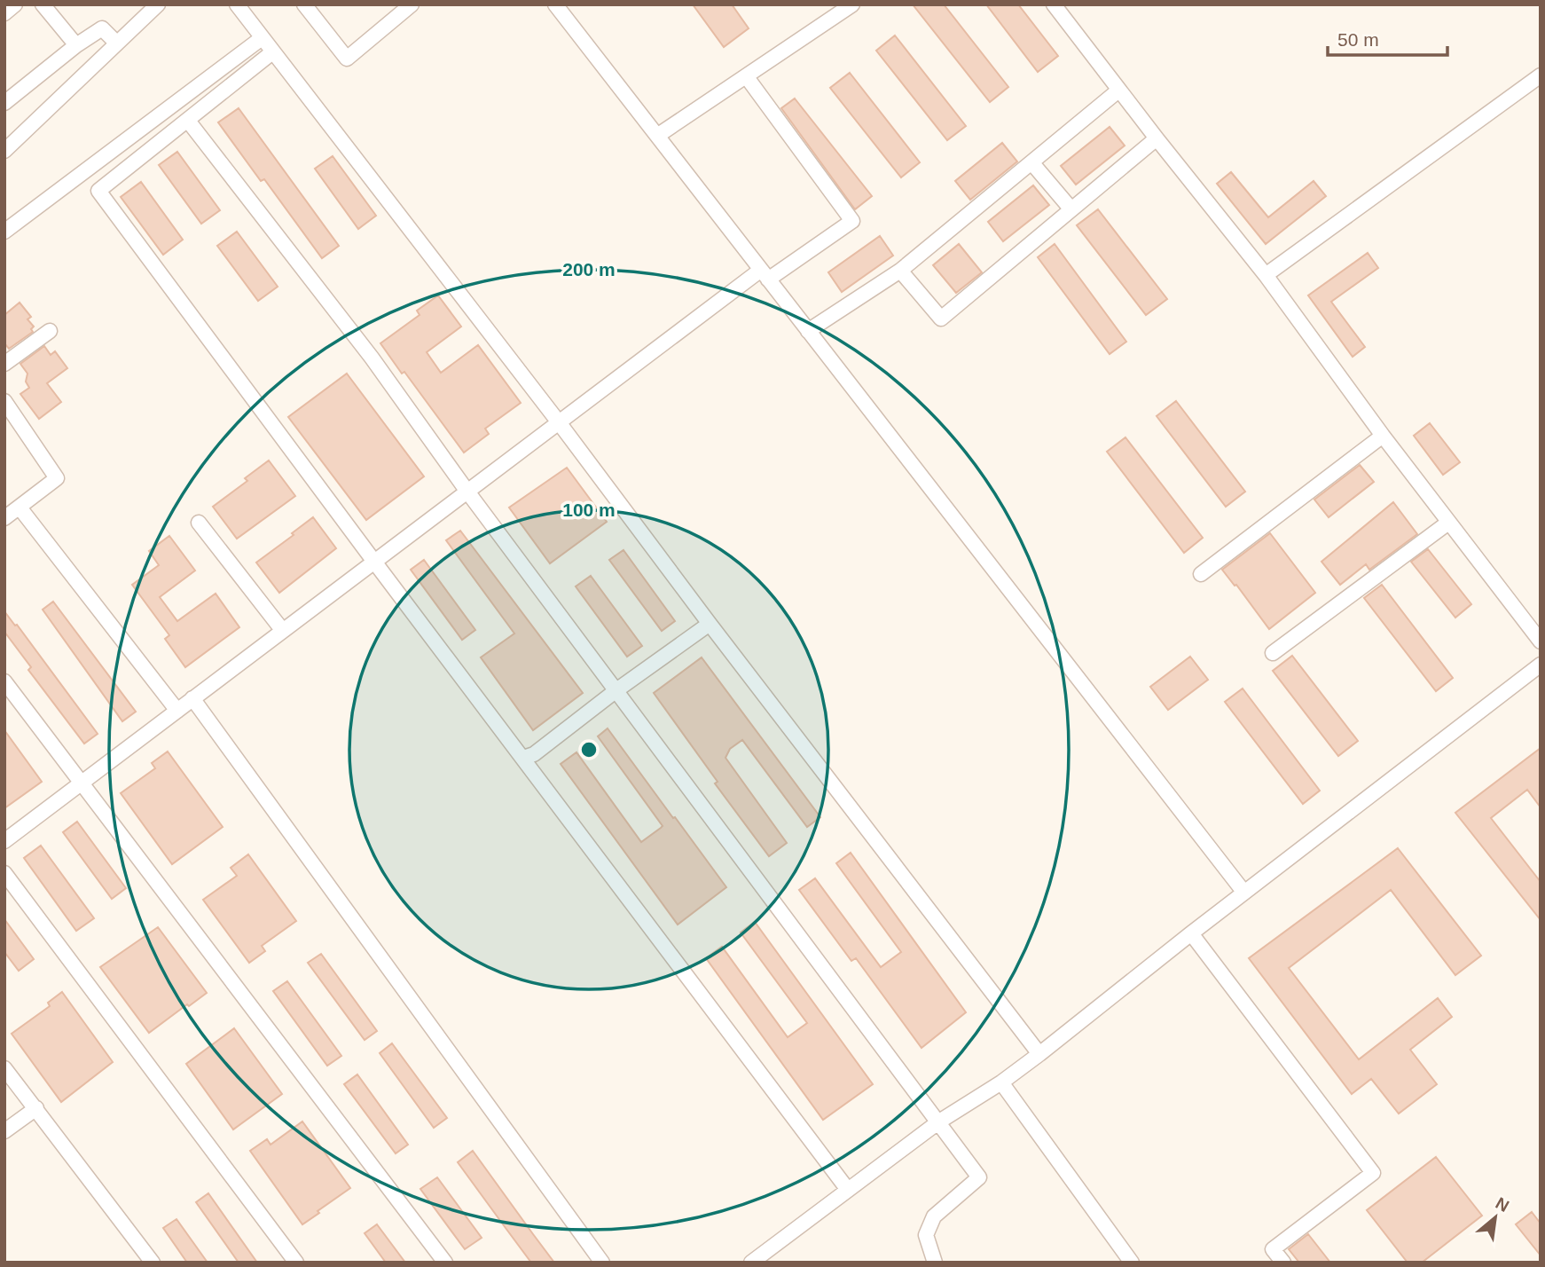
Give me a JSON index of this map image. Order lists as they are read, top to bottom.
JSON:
{
  "scale_bar": "50 m",
  "north": "top right",
  "rings": ["200 m", "100 m"]
}
